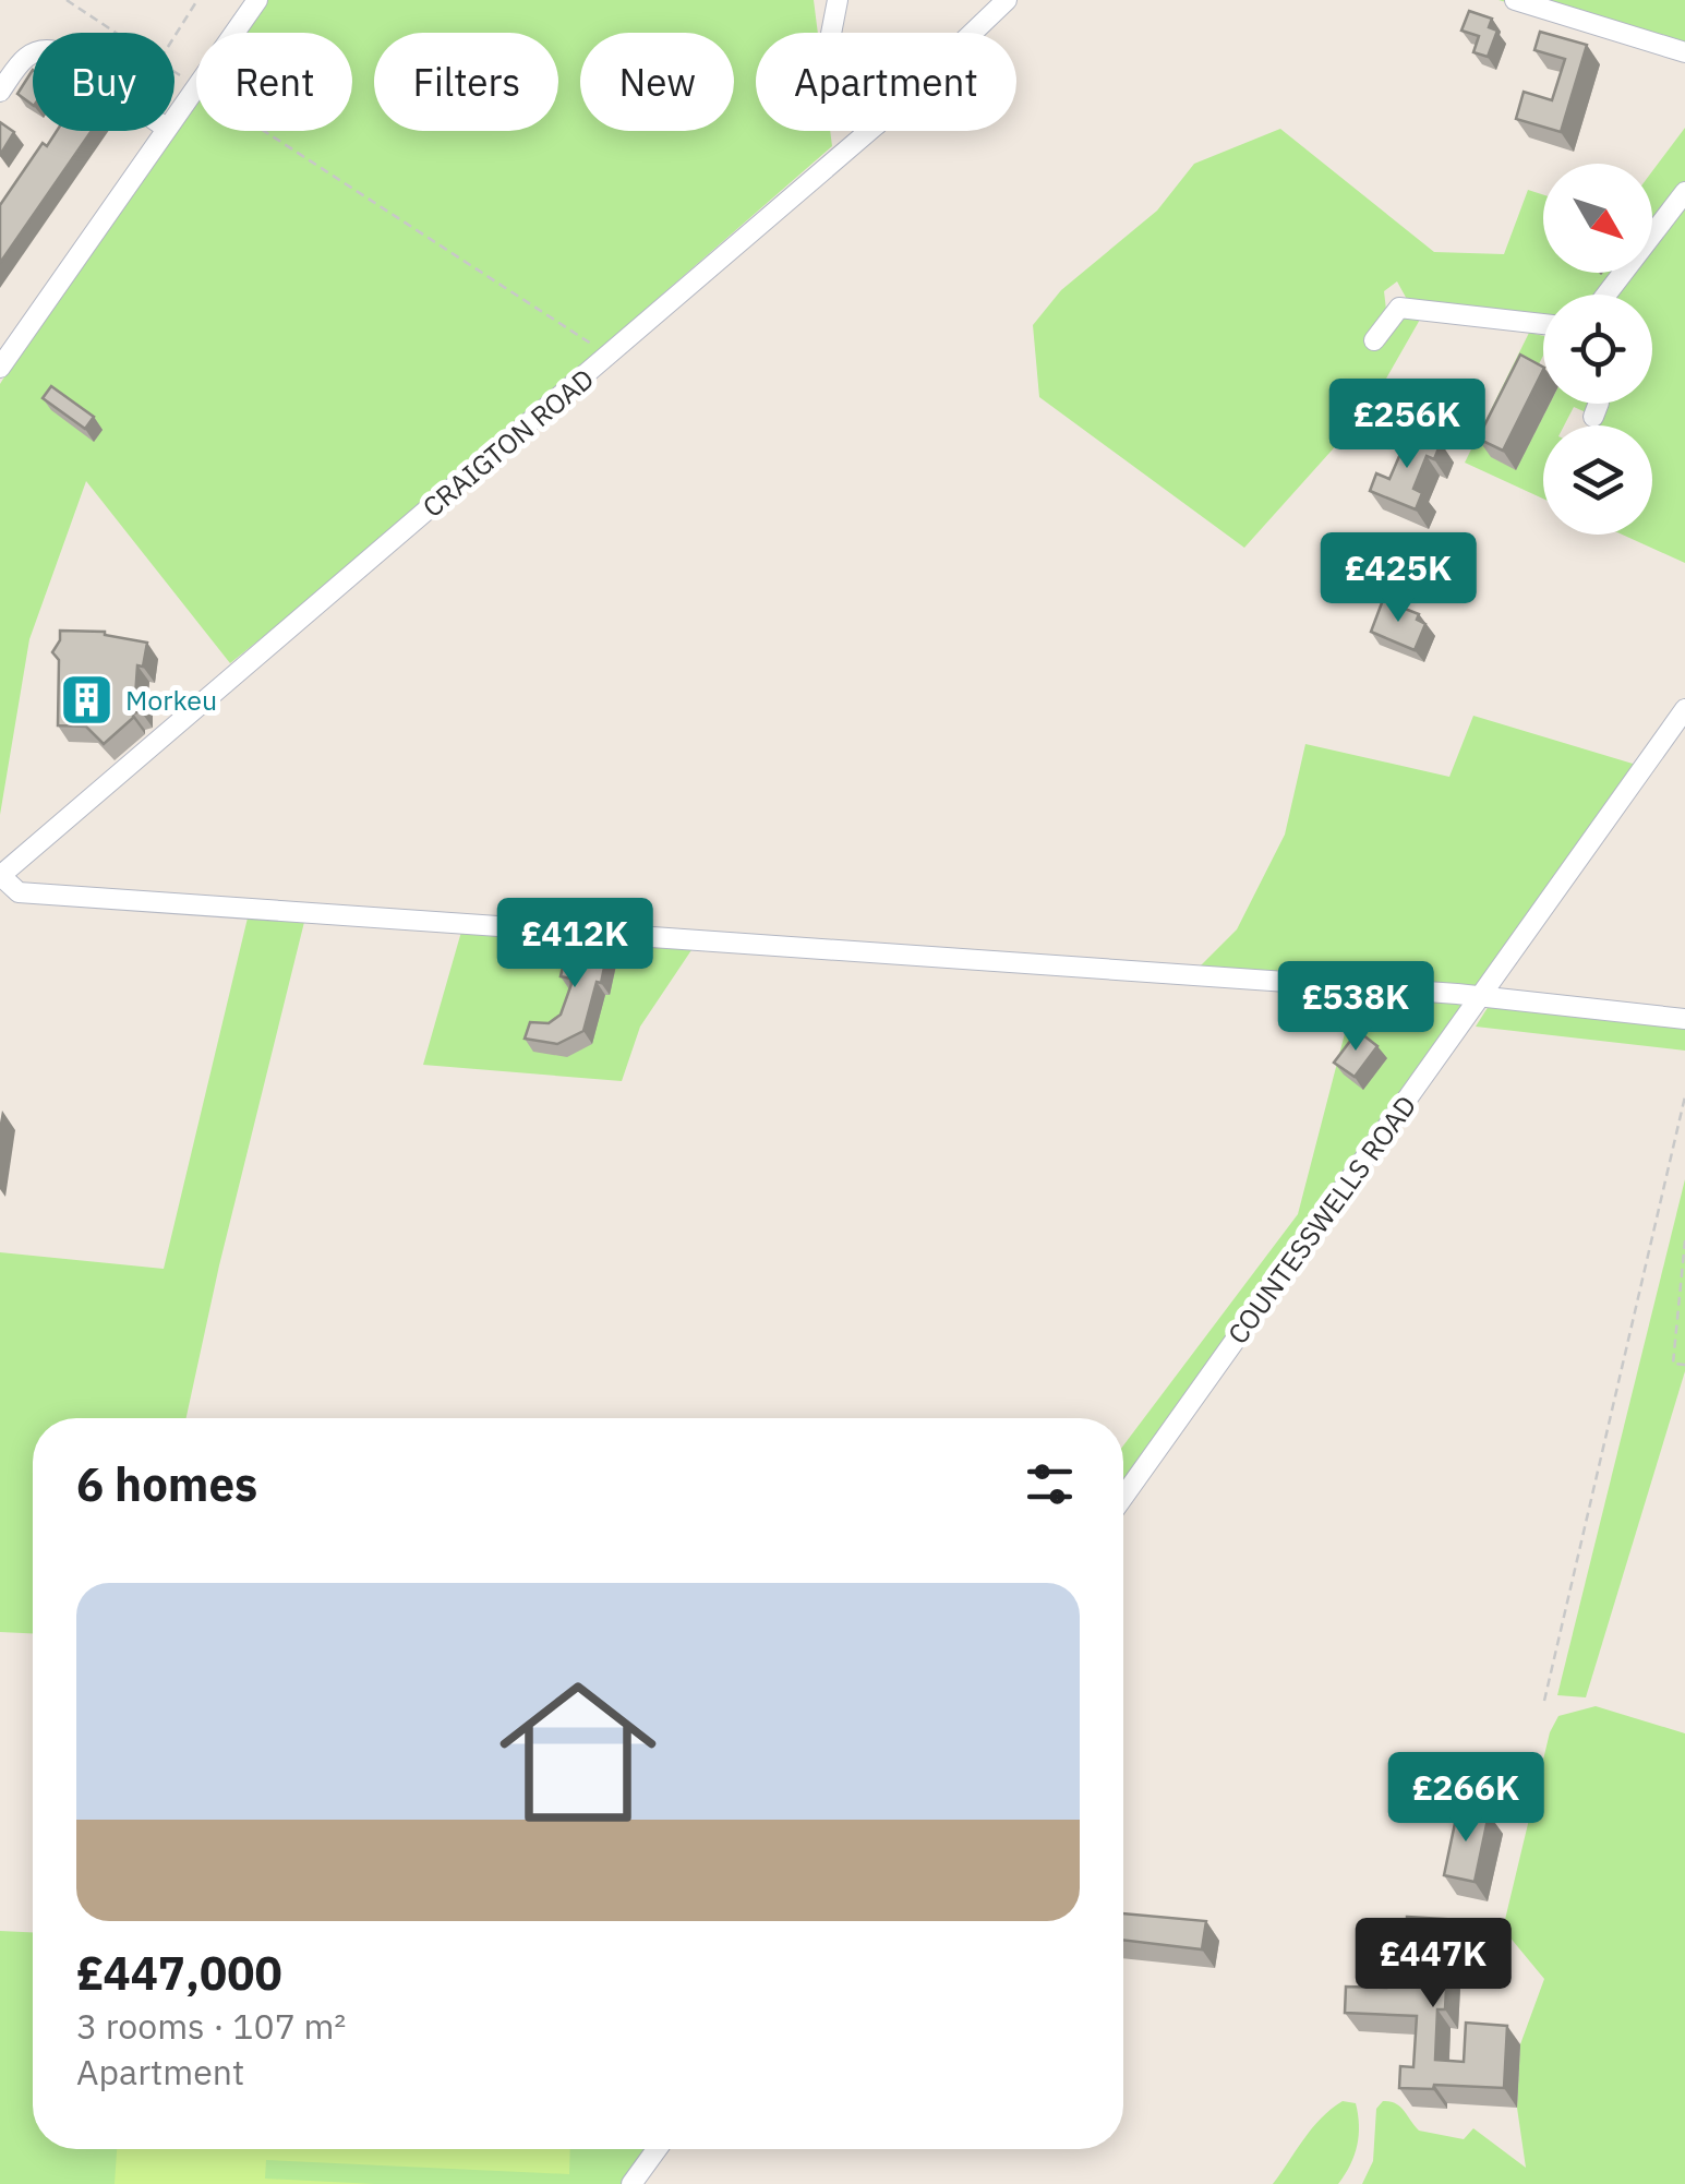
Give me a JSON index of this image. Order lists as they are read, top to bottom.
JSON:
{
  "streets": {
    "street": ["CRAIGTON ROAD", "COUNTESSWELLS ROAD"]
  },
  "places": {
    "building": ["Morkeu"]
  },
  "north": "bottom right",
  "page": {
    "chip": [
      "Buy",
      "Rent",
      "Filters",
      "New",
      "Apartment"
    ],
    "price": [
      "£256K",
      "£425K",
      "£412K",
      "£538K",
      "£266K",
      "£447K"
    ],
    "heading": "6 homes",
    "list": [
      {
        "name": "£447,000",
        "note": "3 rooms · 107 m² · Apartment"
      }
    ]
  }
}
